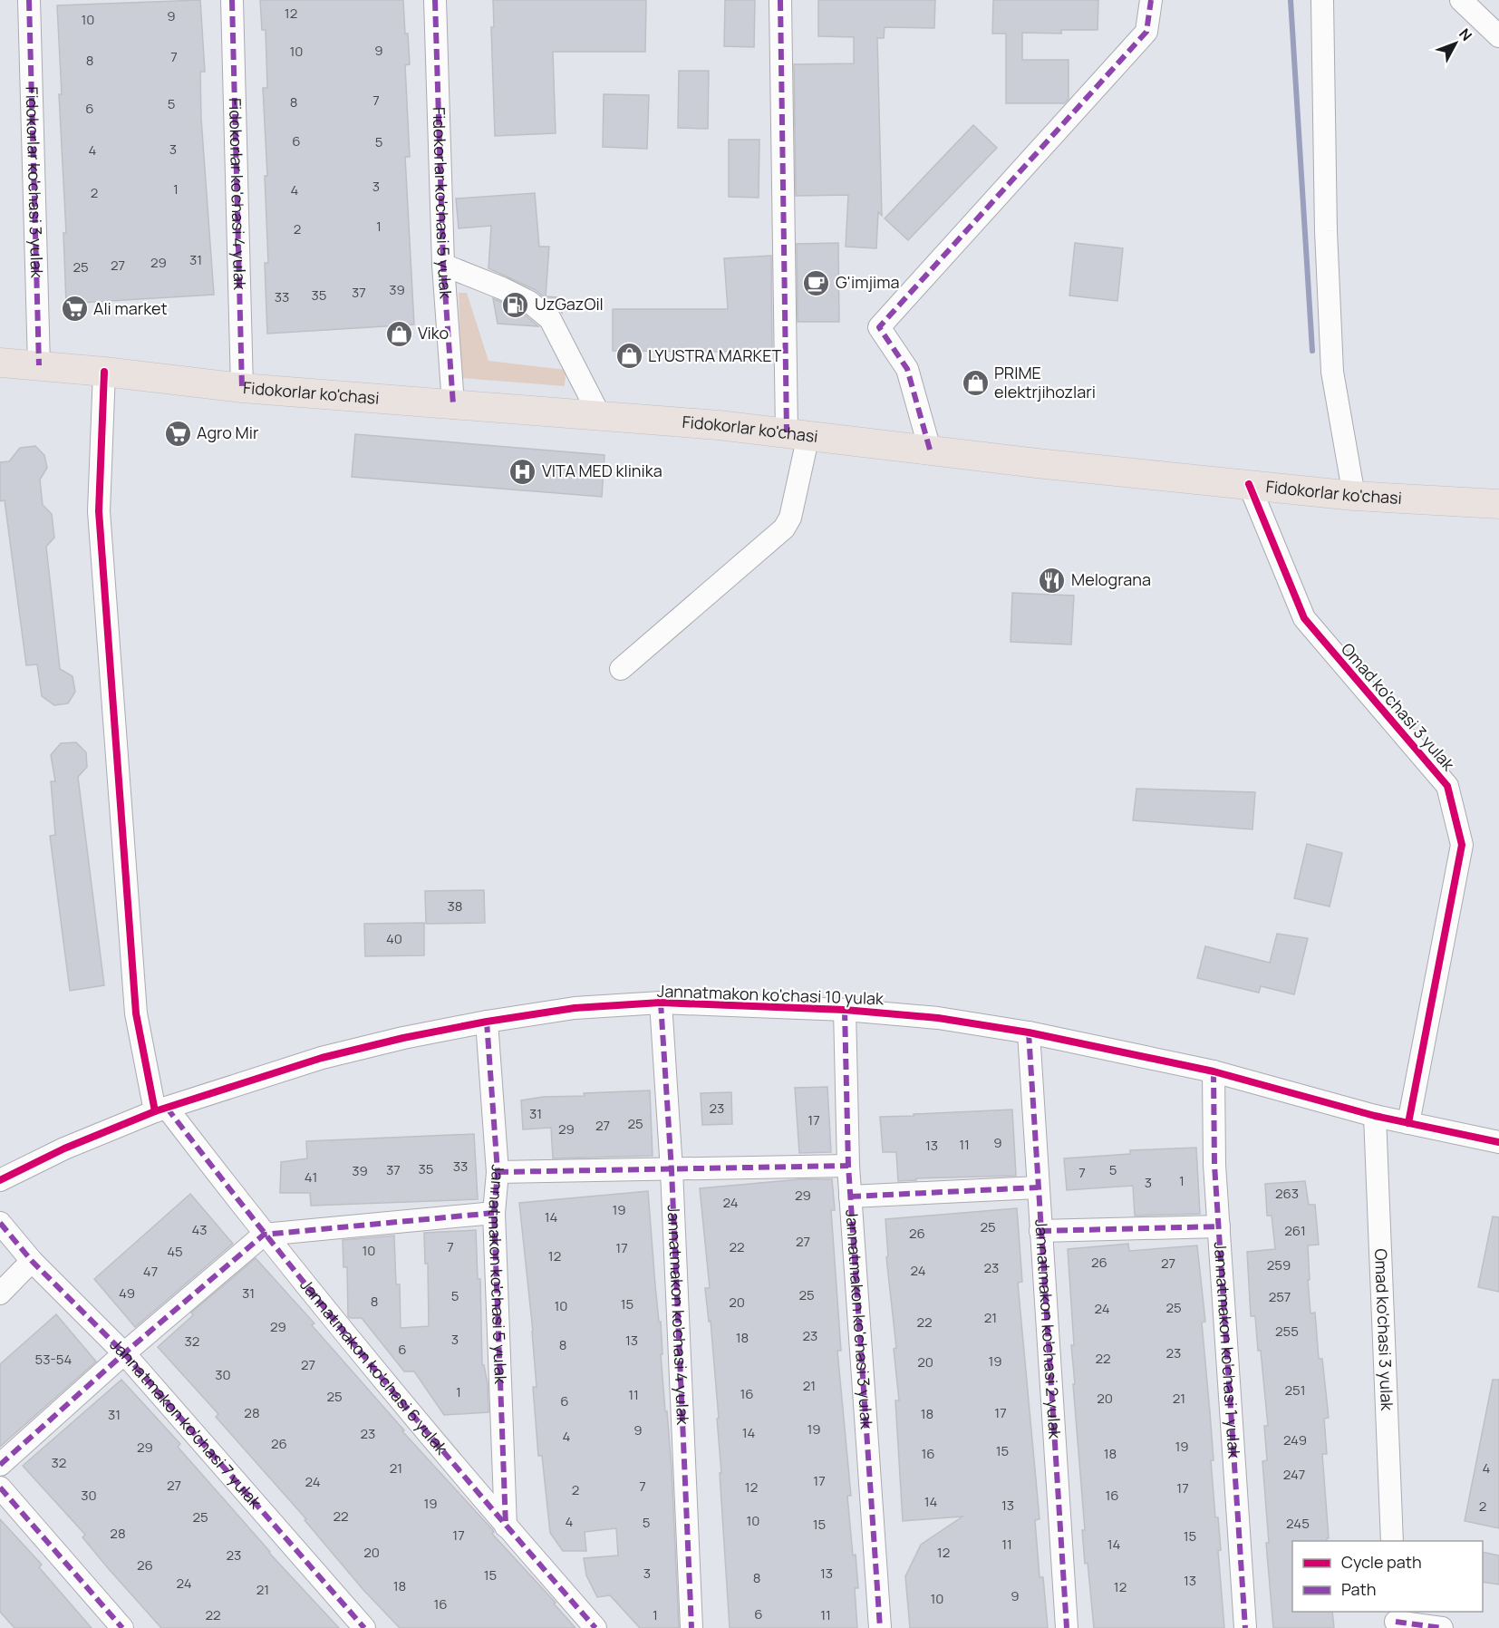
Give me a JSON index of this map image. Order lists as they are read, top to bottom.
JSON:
{
  "streets": {
    "main road": ["Fidokorlar ko'chasi"],
    "street": [
      "Fidokorlar ko'chasi 3 yulak",
      "Fidokorlar ko'chasi 4 yulak",
      "Fidokorlar ko'chasi 5 yulak",
      "Omad ko'chasi 3 yulak",
      "Jannatmakon ko'chasi 10 yulak",
      "Jannatmakon ko'chasi 5 yulak",
      "Jannatmakon ko'chasi 4 yulak",
      "Jannatmakon ko'chasi 3 yulak",
      "Jannatmakon ko'chasi 2 yulak",
      "Jannatmakon ko'chasi 1 yulak",
      "Jannatmakon ko'chasi 6 yulak",
      "Jannatmakon ko'chasi 7 yulak"
    ]
  },
  "crossings": [
    ["Fidokorlar ko'chasi 3 yulak", "Fidokorlar ko'chasi"],
    ["Fidokorlar ko'chasi 4 yulak", "Fidokorlar ko'chasi"],
    ["Fidokorlar ko'chasi 5 yulak", "Fidokorlar ko'chasi"],
    ["Fidokorlar ko'chasi", "Omad ko'chasi 3 yulak"],
    ["Omad ko'chasi 3 yulak", "Jannatmakon ko'chasi 10 yulak"],
    ["Jannatmakon ko'chasi 10 yulak", "Jannatmakon ko'chasi 5 yulak"],
    ["Jannatmakon ko'chasi 10 yulak", "Jannatmakon ko'chasi 4 yulak"],
    ["Jannatmakon ko'chasi 10 yulak", "Jannatmakon ko'chasi 3 yulak"],
    ["Jannatmakon ko'chasi 10 yulak", "Jannatmakon ko'chasi 2 yulak"],
    ["Jannatmakon ko'chasi 10 yulak", "Jannatmakon ko'chasi 1 yulak"],
    ["Jannatmakon ko'chasi 10 yulak", "Jannatmakon ko'chasi 6 yulak"],
    ["Jannatmakon ko'chasi 5 yulak", "Jannatmakon ko'chasi 6 yulak"]
  ],
  "places": {
    "cafe": ["G'imjima"],
    "fuel station": ["UzGazOil"],
    "supermarket": ["Ali market", "Agro Mir"],
    "shop": ["Viko", "LYUSTRA MARKET", "PRIME elektrjihozlari"],
    "hospital": ["VITA MED klinika"],
    "restaurant": ["Melograna"]
  },
  "house_numbers": [
    "12",
    "9",
    "10",
    "9",
    "10",
    "7",
    "8",
    "7",
    "8",
    "5",
    "6",
    "6",
    "5",
    "3",
    "4",
    "3",
    "1",
    "4",
    "2",
    "1",
    "2",
    "31",
    "29",
    "27",
    "25",
    "39",
    "37",
    "35",
    "33",
    "38",
    "40",
    "23",
    "31",
    "17",
    "25",
    "27",
    "29",
    "9",
    "11",
    "13",
    "33",
    "35",
    "37",
    "5",
    "39",
    "7",
    "41",
    "1",
    "3",
    "263",
    "29",
    "24",
    "19",
    "14",
    "25",
    "43",
    "261",
    "26",
    "27",
    "7",
    "22",
    "17",
    "10",
    "45",
    "12",
    "26",
    "27",
    "259",
    "23",
    "24",
    "47",
    "49",
    "31",
    "25",
    "5",
    "257",
    "8",
    "20",
    "15",
    "10",
    "25",
    "24",
    "21",
    "22",
    "29",
    "255",
    "23",
    "18",
    "3",
    "13",
    "32",
    "8",
    "6",
    "23",
    "22",
    "53-54",
    "19",
    "20",
    "27",
    "30",
    "21",
    "251",
    "1",
    "16",
    "11",
    "25",
    "20",
    "21",
    "6",
    "28",
    "17",
    "18",
    "31",
    "19",
    "9",
    "14",
    "23",
    "4",
    "249",
    "26",
    "19",
    "29",
    "15",
    "16",
    "18",
    "32",
    "21",
    "4",
    "247",
    "17",
    "24",
    "27",
    "7",
    "12",
    "17",
    "2",
    "30",
    "16",
    "14",
    "19",
    "13",
    "2",
    "22",
    "25",
    "10",
    "4",
    "5",
    "245",
    "15",
    "28",
    "17",
    "15",
    "11",
    "14",
    "20",
    "12",
    "23",
    "26",
    "3",
    "13",
    "15",
    "8",
    "13",
    "24",
    "18",
    "12",
    "21",
    "9",
    "10",
    "16",
    "6",
    "22",
    "1",
    "11"
  ],
  "legend": ["Cycle path", "Path"],
  "north": "top right"
}
